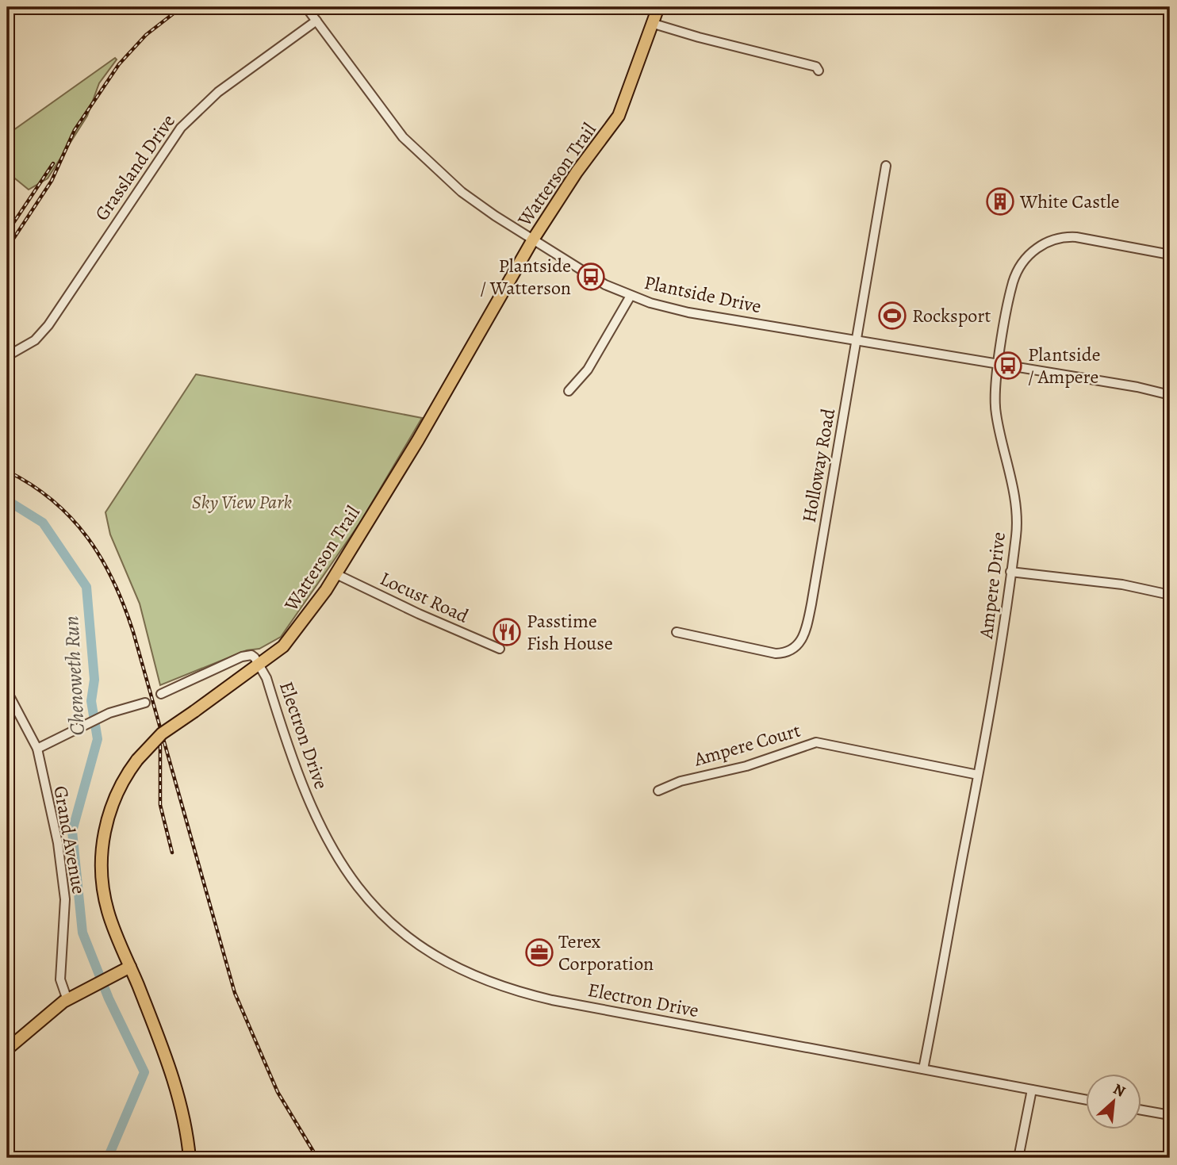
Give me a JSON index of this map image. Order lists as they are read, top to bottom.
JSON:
{
  "streets": {
    "main road": ["Watterson Trail"],
    "street": [
      "Grassland Drive",
      "Plantside Drive",
      "Holloway Road",
      "Ampere Drive",
      "Locust Road",
      "Electron Drive",
      "Ampere Court",
      "Grand Avenue"
    ]
  },
  "crossings": [
    ["Grassland Drive", "Plantside Drive"],
    ["Watterson Trail", "Plantside Drive"],
    ["Watterson Trail", "Locust Road"],
    ["Watterson Trail", "Electron Drive"],
    ["Plantside Drive", "Holloway Road"],
    ["Plantside Drive", "Ampere Drive"],
    ["Ampere Drive", "Electron Drive"],
    ["Ampere Drive", "Ampere Court"]
  ],
  "water": ["Chenoweth Run"],
  "parks": ["Sky View Park"],
  "places": {
    "building": ["White Castle"],
    "bus stop": ["Plantside / Watterson", "Plantside / Ampere"],
    "sports": ["Rocksport"],
    "restaurant": ["Passtime Fish House"],
    "office": ["Terex Corporation"]
  },
  "north": "top right"
}
